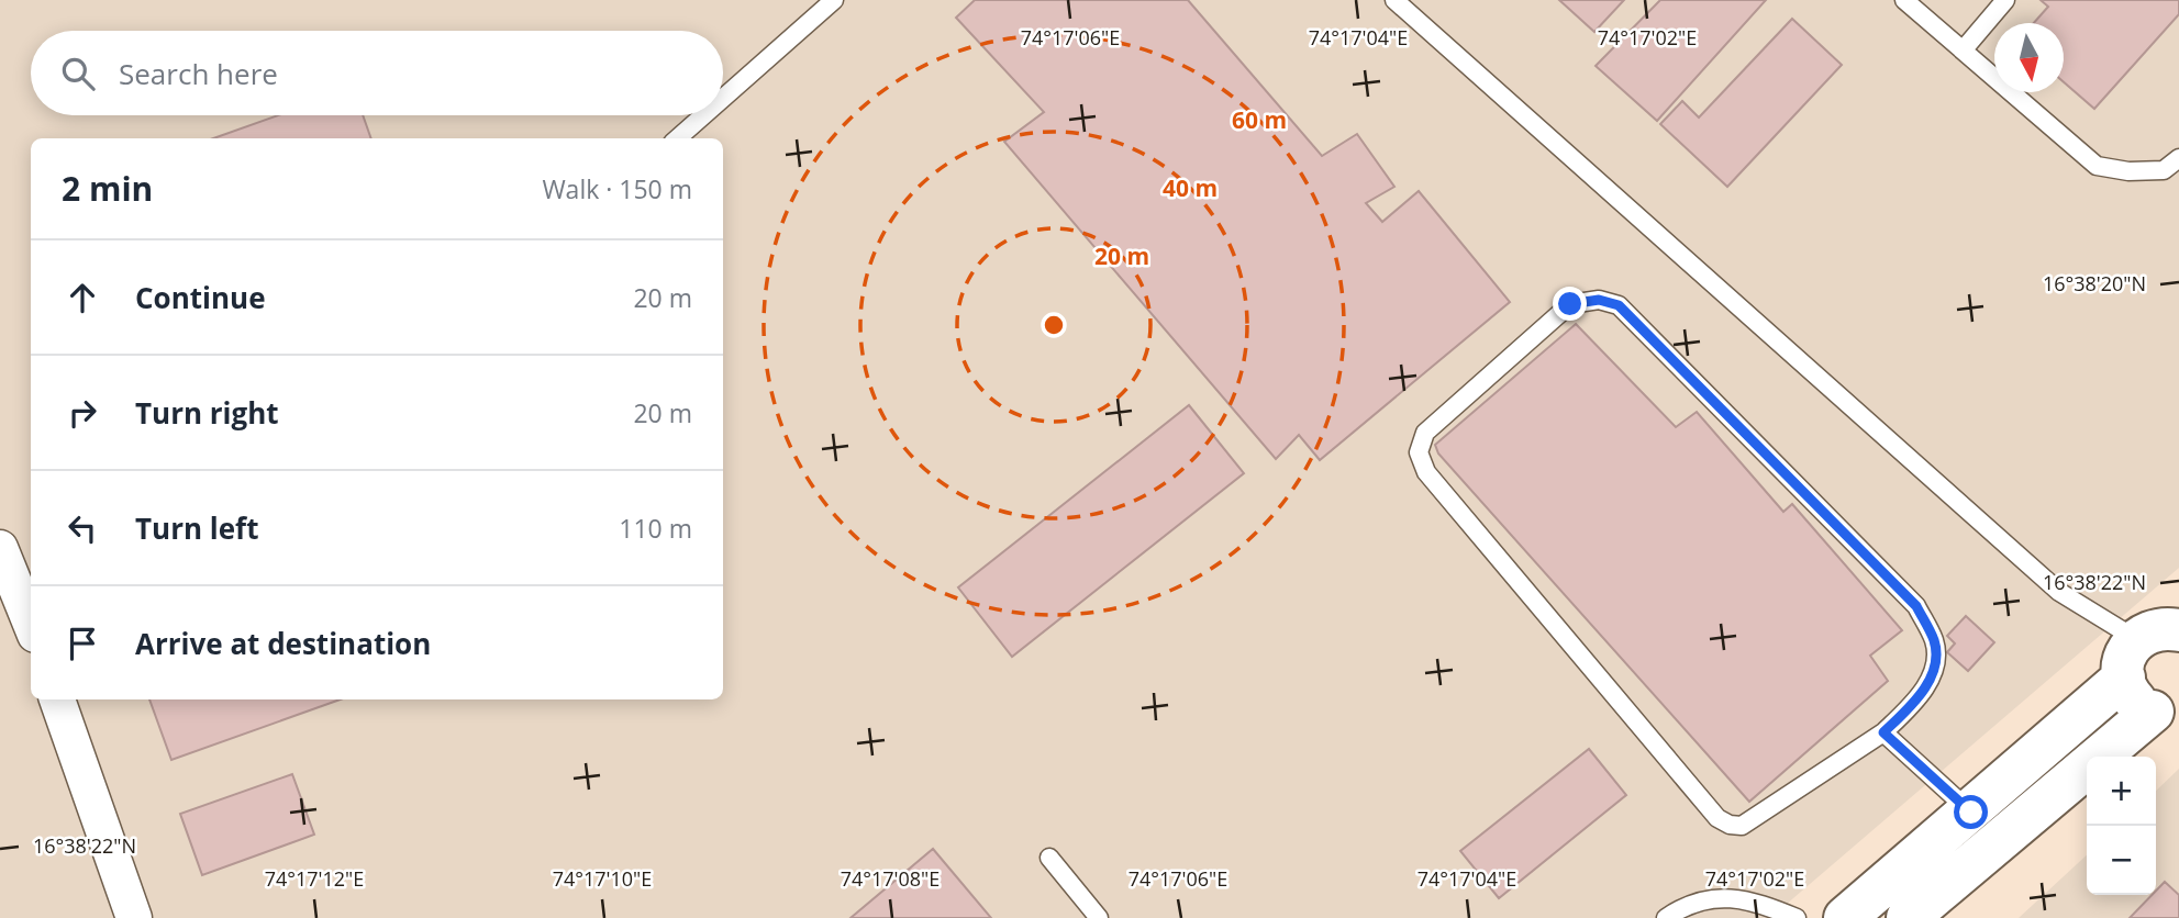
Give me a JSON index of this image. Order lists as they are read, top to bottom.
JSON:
{
  "north": "bottom",
  "page": {
    "search": "Search here",
    "heading": ["2 min", "Walk · 150 m"],
    "list": [
      ["Continue", "20 m"],
      ["Turn right", "20 m"],
      ["Turn left", "110 m"],
      "Arrive at destination"
    ],
    "map_buttons": ["+", "−"]
  },
  "coordinates": [
    "74°17'06\"E",
    "74°17'04\"E",
    "74°17'02\"E",
    "16°38'20\"N",
    "16°38'22\"N",
    "74°17'12\"E",
    "74°17'10\"E",
    "74°17'08\"E"
  ],
  "rings": ["60 m", "40 m", "20 m"]
}
